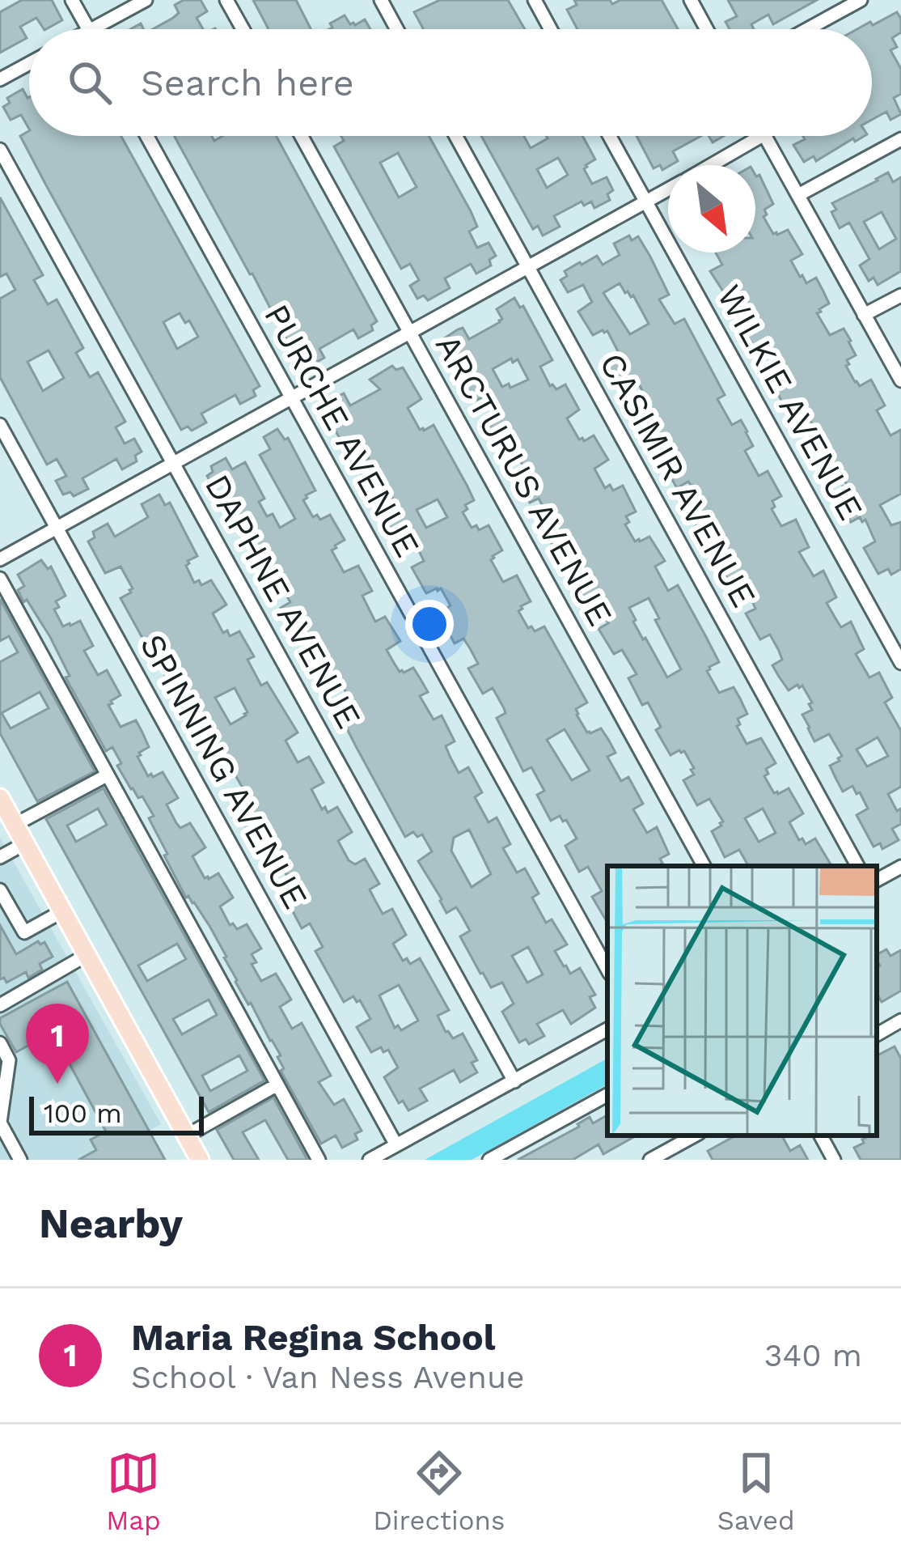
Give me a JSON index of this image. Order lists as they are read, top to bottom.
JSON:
{
  "streets": {
    "street": [
      "WILKIE AVENUE",
      "PURCHE AVENUE",
      "ARCTURUS AVENUE",
      "CASIMIR AVENUE",
      "DAPHNE AVENUE",
      "SPINNING AVENUE"
    ]
  },
  "scale_bar": "100 m",
  "north": "bottom right",
  "page": {
    "search": "Search here",
    "pins": "1",
    "scale": "100 m",
    "heading": "Nearby",
    "list": [
      {
        "mark": "1",
        "name": "Maria Regina School",
        "note": "School · Van Ness Avenue",
        "value": "340 m"
      }
    ],
    "nav": ["Map", "Directions", "Saved"]
  }
}
